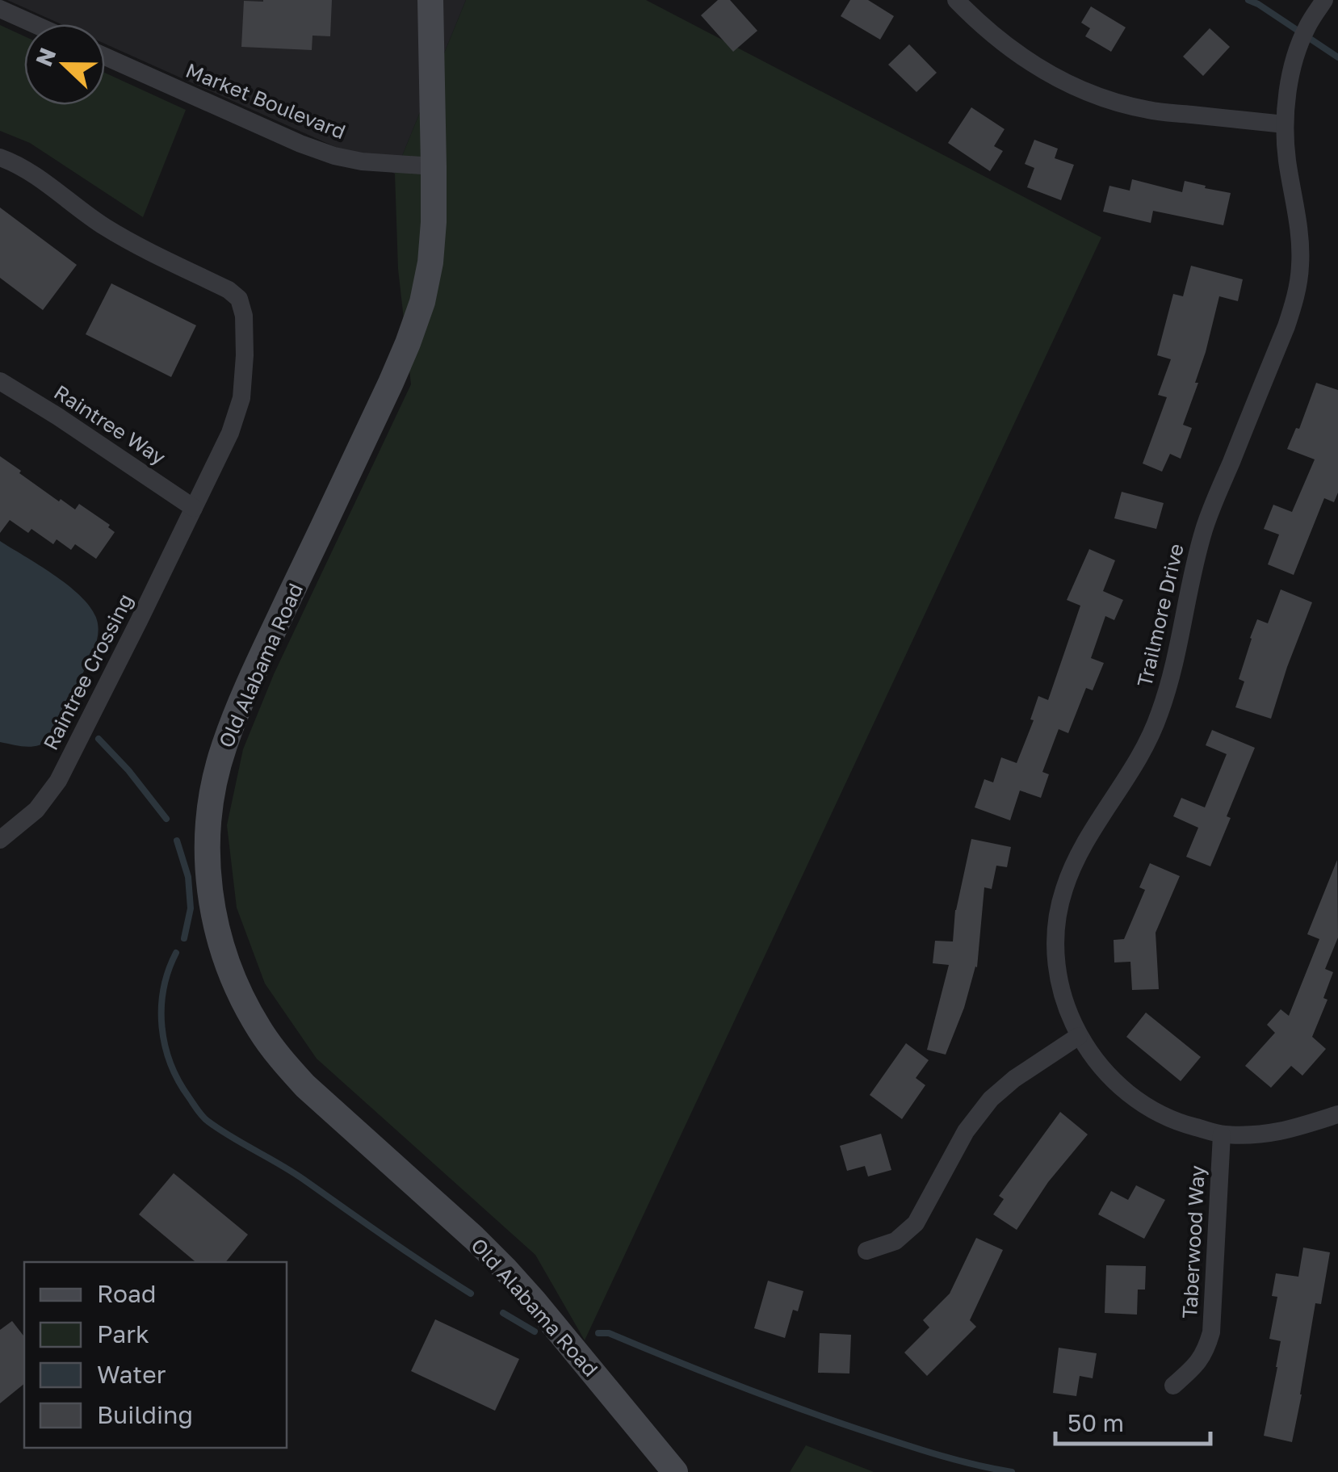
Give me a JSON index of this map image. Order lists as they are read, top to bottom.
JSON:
{
  "streets": {
    "street": [
      "Market Boulevard",
      "Raintree Way",
      "Trailmore Drive",
      "Old Alabama Road",
      "Raintree Crossing",
      "Taberwood Way"
    ]
  },
  "crossings": [
    ["Market Boulevard", "Old Alabama Road"],
    ["Raintree Way", "Raintree Crossing"],
    ["Trailmore Drive", "Taberwood Way"]
  ],
  "legend": [
    "Road",
    "Park",
    "Water",
    "Building"
  ],
  "scale_bar": "50 m",
  "north": "left"
}
